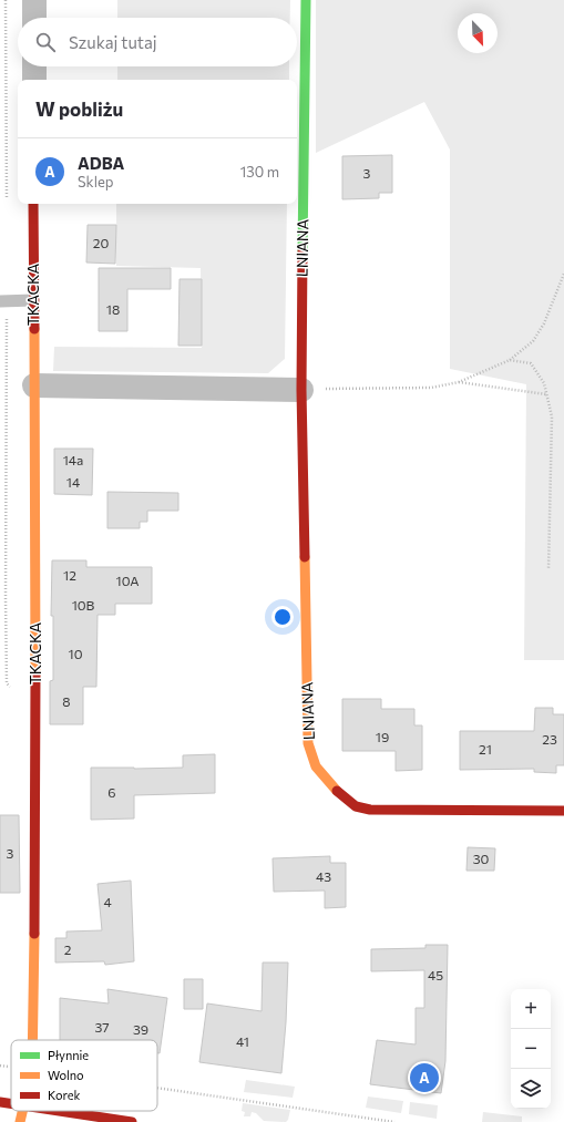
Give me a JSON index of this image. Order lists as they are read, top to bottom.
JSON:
{
  "streets": {
    "street": ["LNIANA", "TKACKA"]
  },
  "house_numbers": [
    "3",
    "20",
    "18",
    "14a",
    "14",
    "12",
    "10A",
    "10B",
    "10",
    "8",
    "19",
    "23",
    "21",
    "6",
    "3",
    "30",
    "43",
    "4",
    "2",
    "45",
    "37",
    "39",
    "41"
  ],
  "legend": ["Płynnie", "Wolno", "Korek"],
  "north": "bottom right",
  "page": {
    "search": "Szukaj tutaj",
    "heading": "W pobliżu",
    "list": [
      {
        "mark": "A",
        "name": "ADBA",
        "note": "Sklep",
        "value": "130 m"
      }
    ],
    "map_buttons": ["+", "−"],
    "pins": "A"
  }
}
